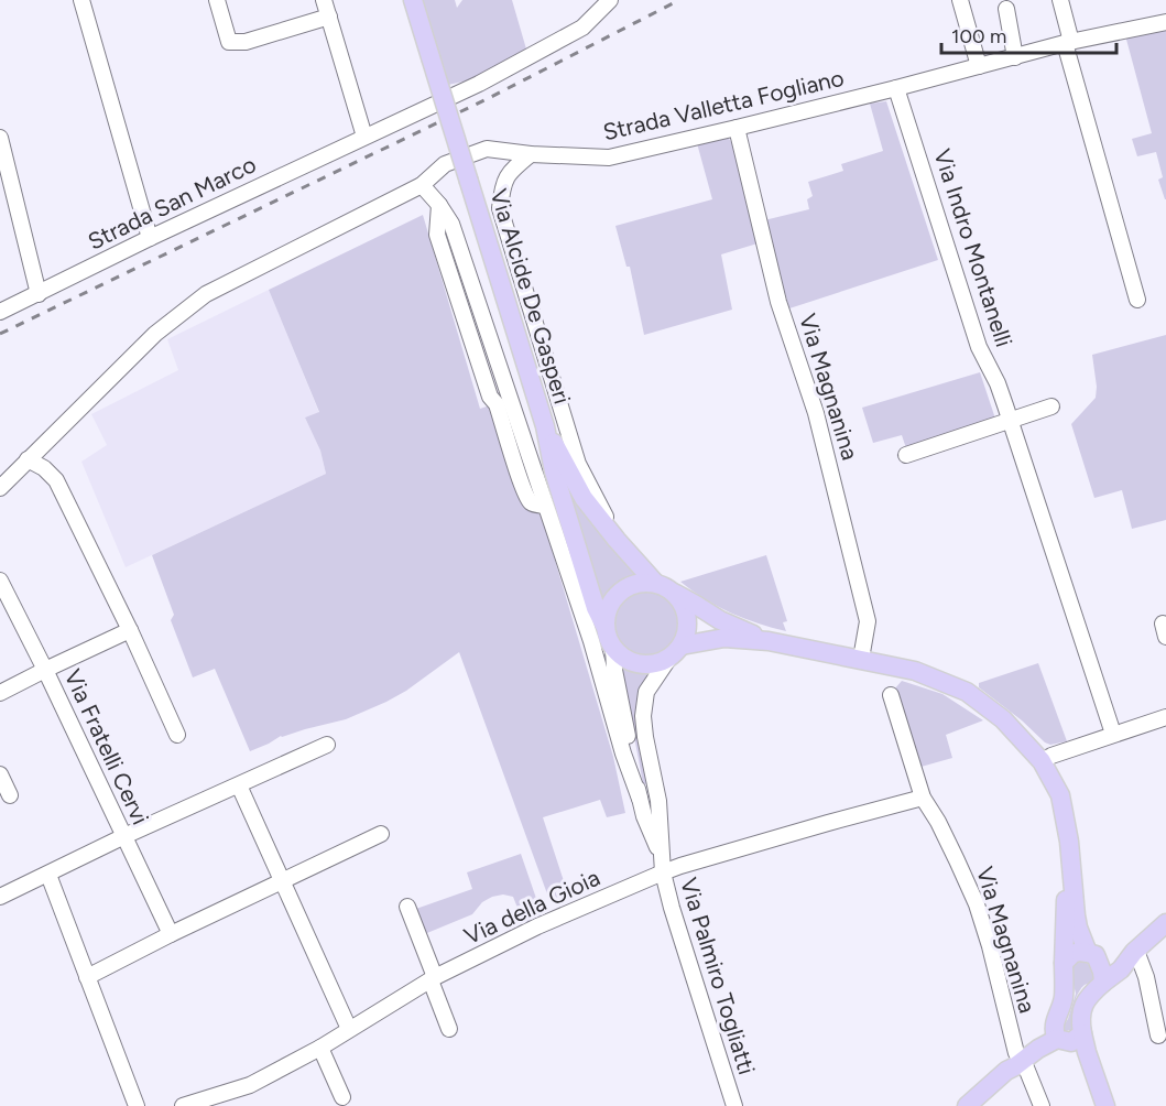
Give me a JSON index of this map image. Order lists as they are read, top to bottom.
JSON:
{
  "streets": {
    "main road": ["Via Alcide De Gasperi"],
    "street": [
      "Strada Valletta Fogliano",
      "Strada San Marco",
      "Via Indro Montanelli",
      "Via Magnanina",
      "Via Fratelli Cervi",
      "Via della Gioia",
      "Via Palmiro Togliatti"
    ]
  },
  "crossings": [
    ["Strada Valletta Fogliano", "Via Indro Montanelli"],
    ["Strada Valletta Fogliano", "Via Magnanina"],
    ["Via Alcide De Gasperi", "Via Palmiro Togliatti"],
    ["Via Magnanina", "Via della Gioia"],
    ["Via della Gioia", "Via Palmiro Togliatti"]
  ],
  "scale_bar": "100 m"
}
